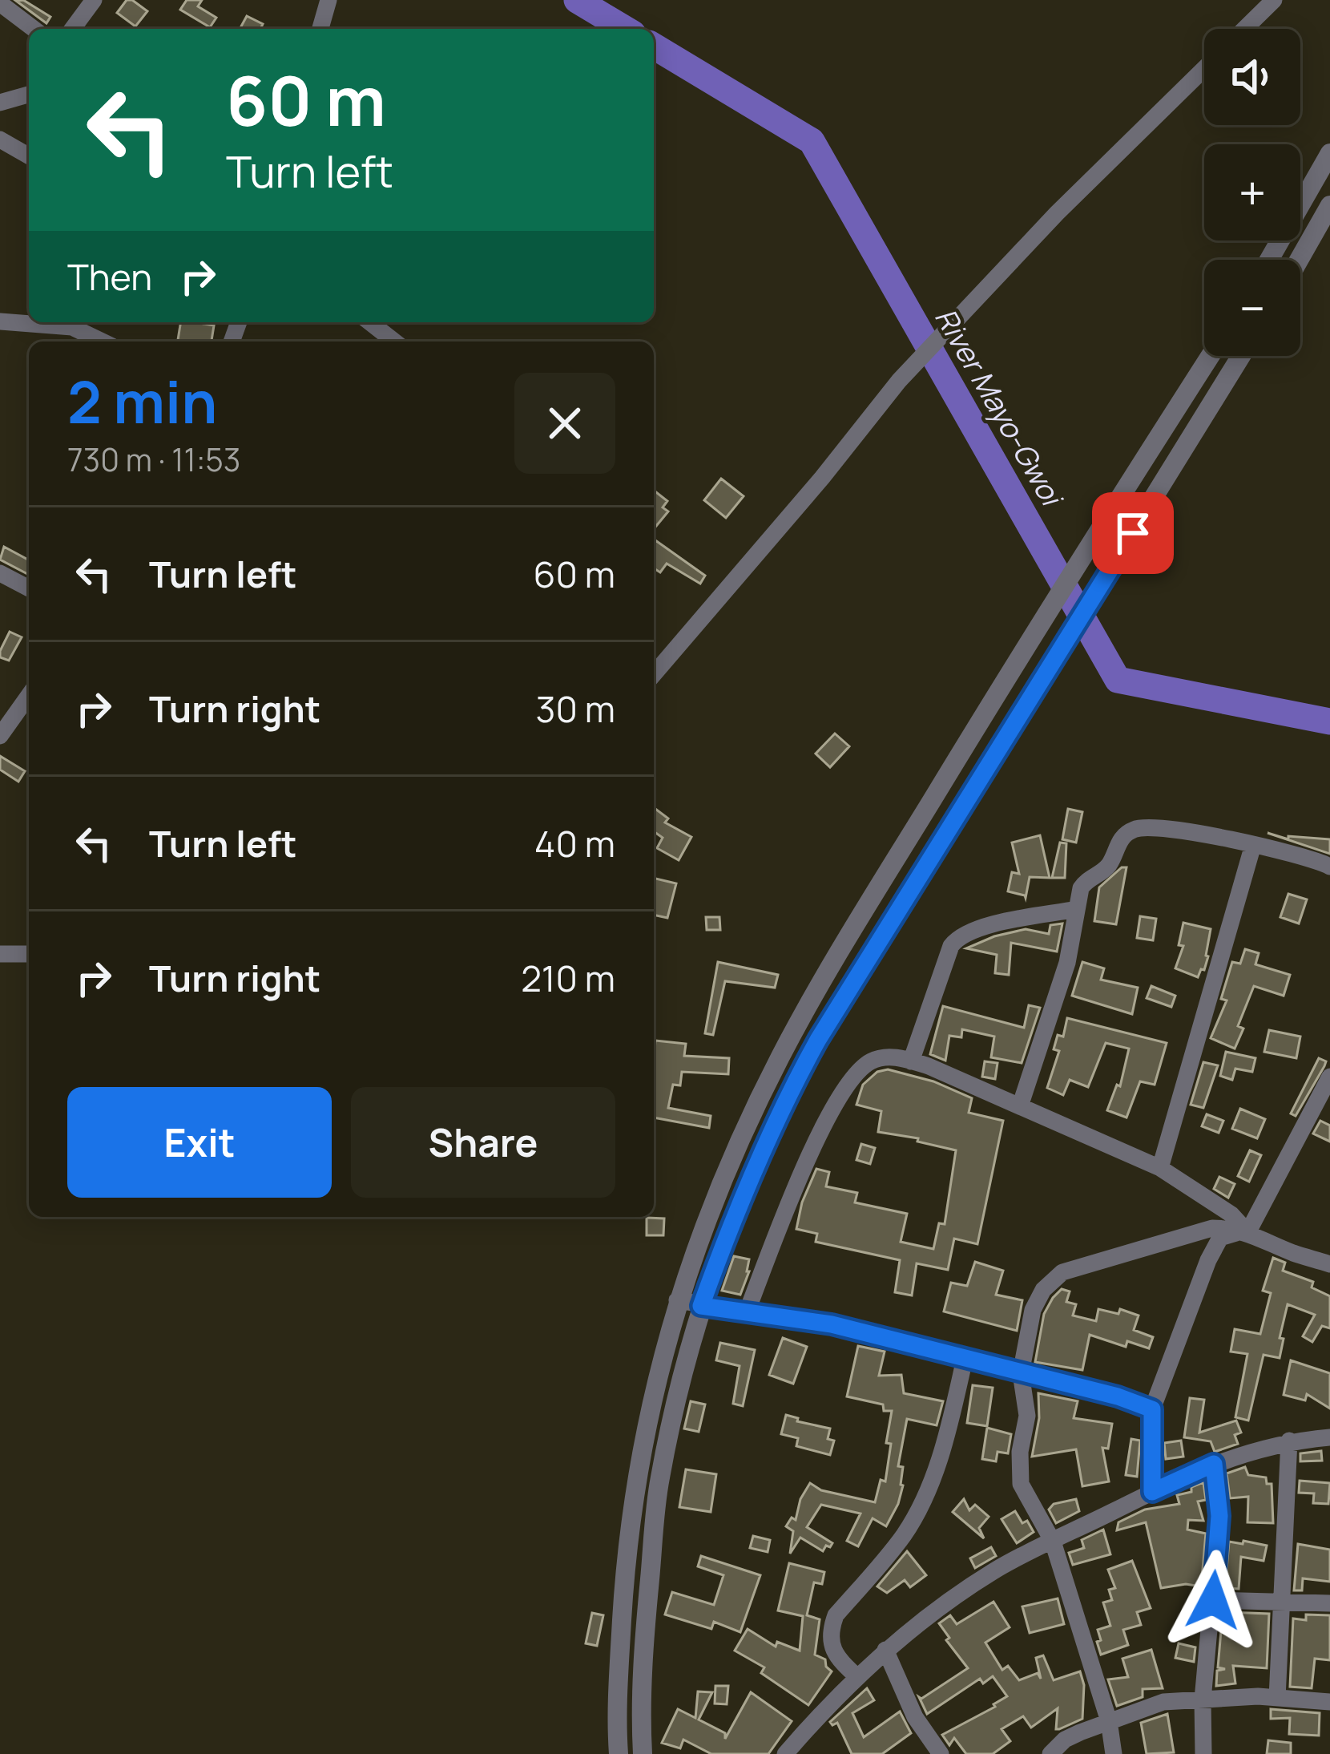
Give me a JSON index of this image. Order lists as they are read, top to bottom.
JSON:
{
  "water": ["River Mayo-Gwoi"],
  "page": {
    "map_buttons": ["+", "−"],
    "turn": ["60 m", "Turn left"],
    "then": "Then",
    "heading": ["2 min", "730 m · 11:53"],
    "list": [
      {
        "name": "Turn left",
        "value": "60 m"
      },
      {
        "name": "Turn right",
        "value": "30 m"
      },
      {
        "name": "Turn left",
        "value": "40 m"
      },
      {
        "name": "Turn right",
        "value": "210 m"
      }
    ],
    "buttons": ["Exit", "Share"]
  }
}
